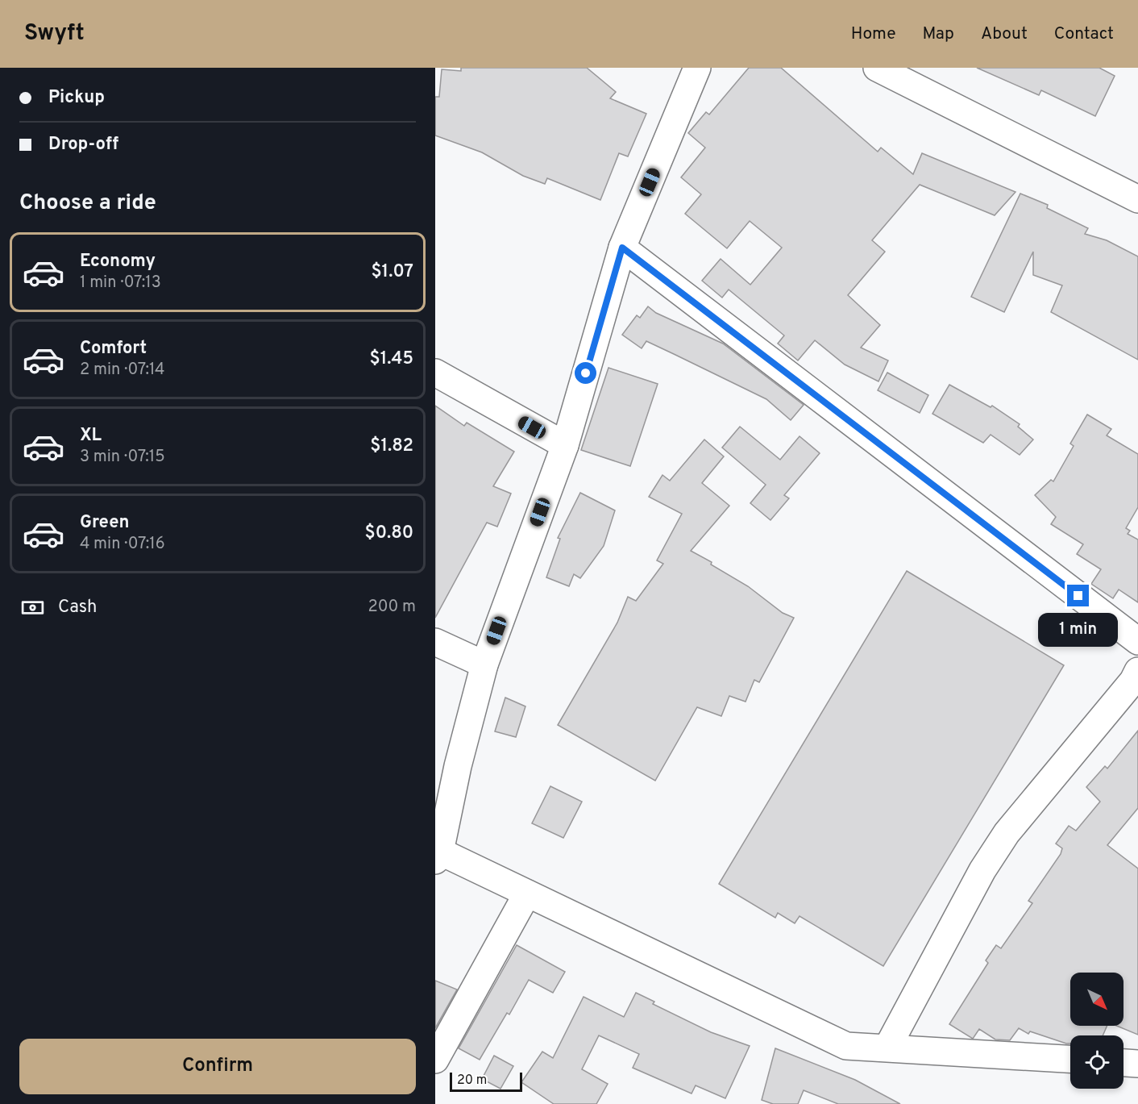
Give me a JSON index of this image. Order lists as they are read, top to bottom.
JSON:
{
  "scale_bar": "20 m",
  "north": "bottom right",
  "page": {
    "header": "Swyft",
    "nav": [
      "Home",
      "Map",
      "About",
      "Contact"
    ],
    "banner": ["Pickup", "Drop-off"],
    "heading": "Choose a ride",
    "list": [
      {
        "name": "Economy",
        "note": "1 min · 07:13",
        "value": "$1.07"
      },
      {
        "name": "Comfort",
        "note": "2 min · 07:14",
        "value": "$1.45"
      },
      {
        "name": "XL",
        "note": "3 min · 07:15",
        "value": "$1.82"
      },
      {
        "name": "Green",
        "note": "4 min · 07:16",
        "value": "$0.80"
      }
    ],
    "pay": ["Cash", "200 m"],
    "bubble": "1 min",
    "buttons": "Confirm",
    "scale": "20 m"
  }
}
